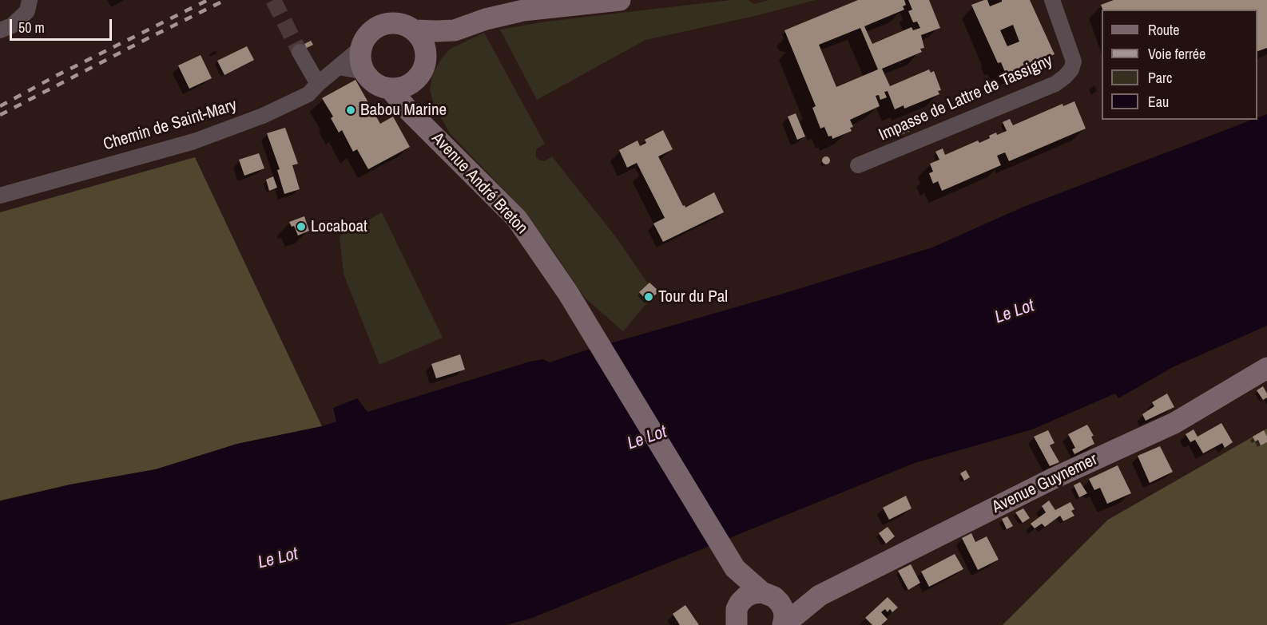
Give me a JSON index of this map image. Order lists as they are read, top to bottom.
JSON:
{
  "streets": {
    "street": [
      "Impasse de Lattre de Tassigny",
      "Chemin de Saint-Mary",
      "Avenue André Breton",
      "Avenue Guynemer"
    ]
  },
  "crossings": [
    ["Chemin de Saint-Mary", "Avenue André Breton"],
    ["Avenue André Breton", "Avenue Guynemer"]
  ],
  "water": ["Le Lot"],
  "places": ["Babou Marine", "Locaboat", "Tour du Pal"],
  "legend": [
    "Route",
    "Voie ferrée",
    "Parc",
    "Eau"
  ],
  "scale_bar": "50 m"
}
